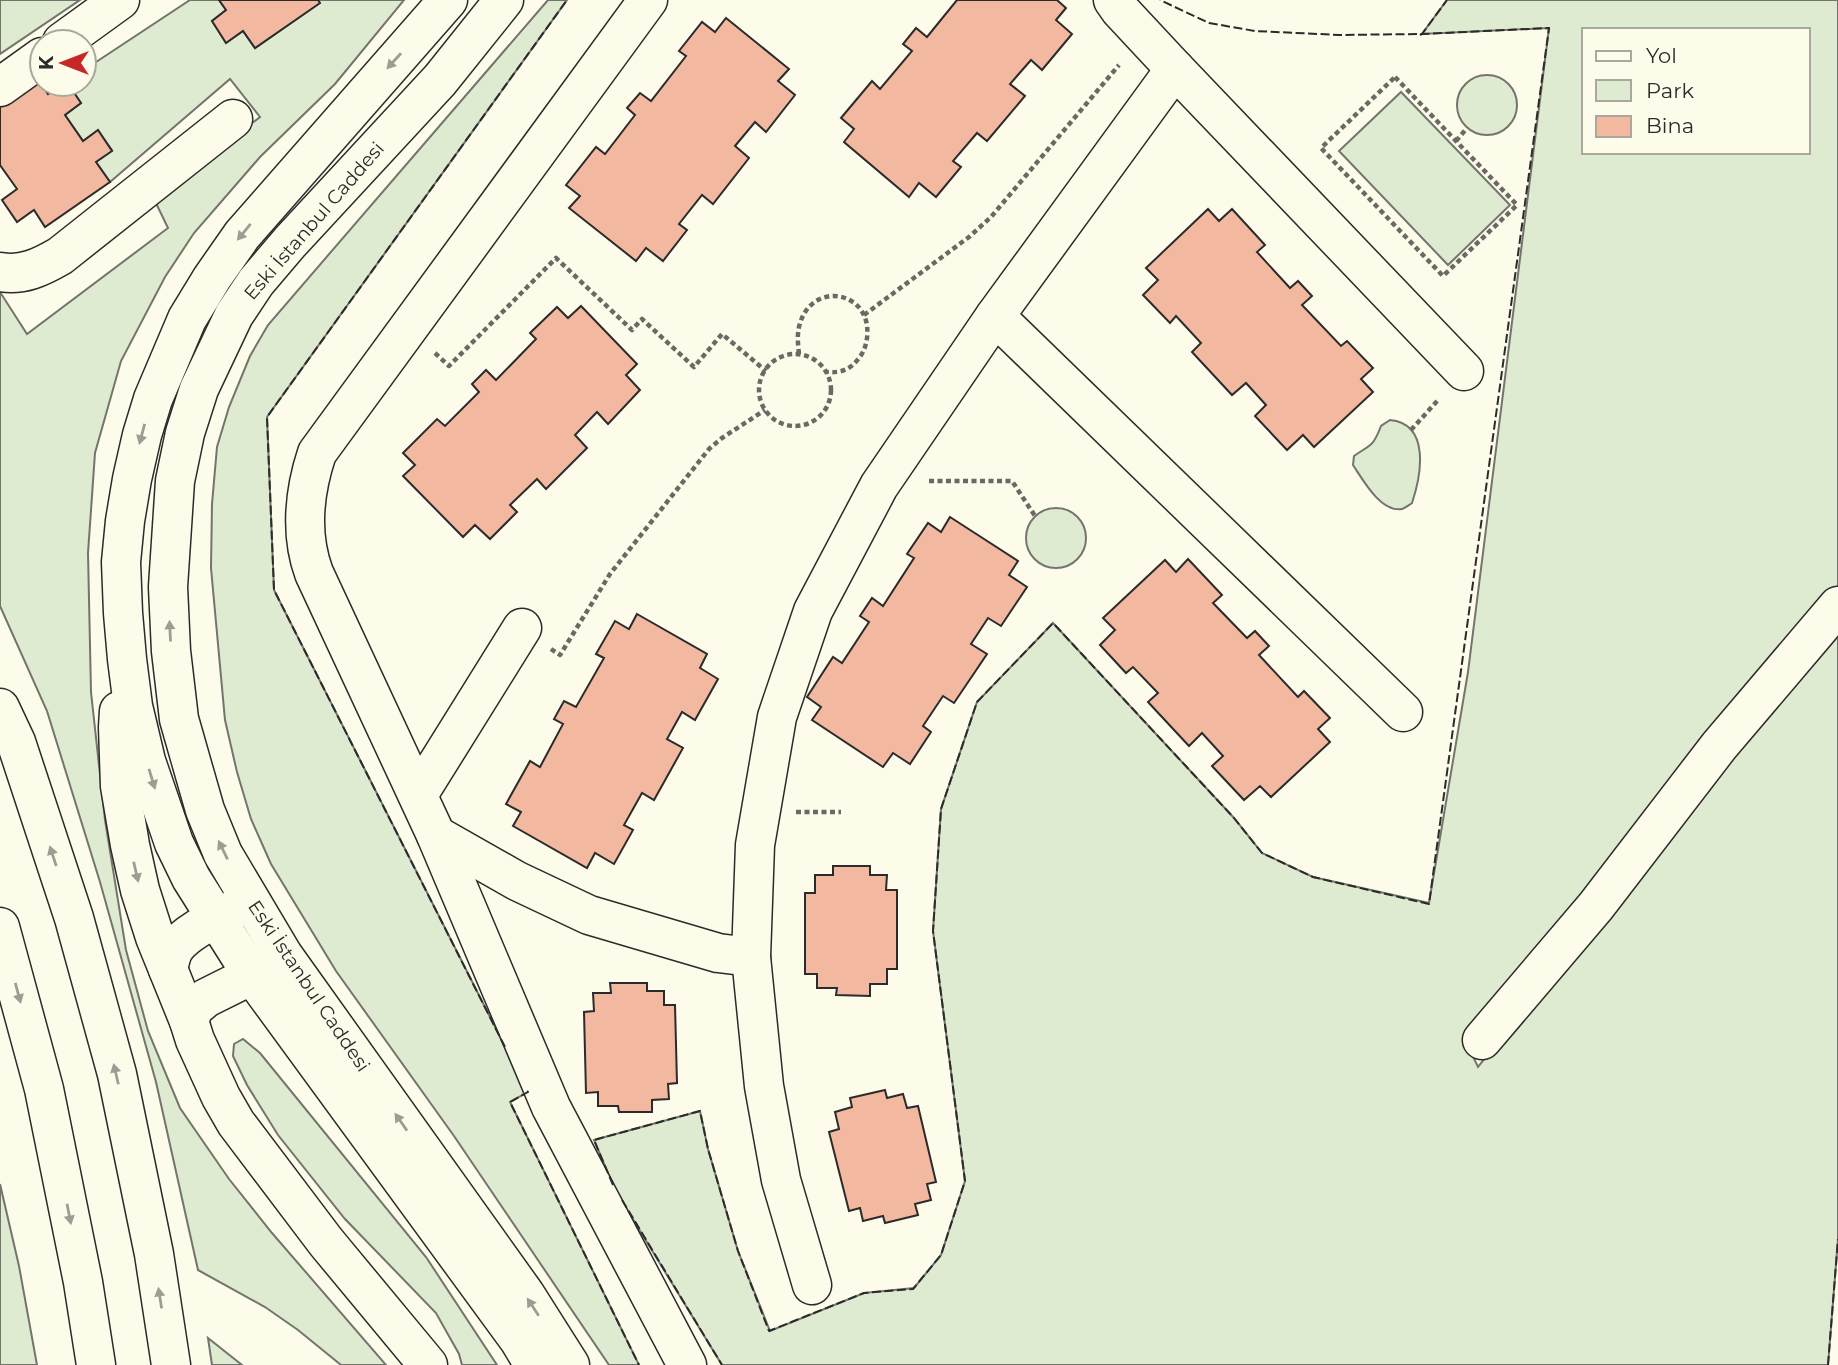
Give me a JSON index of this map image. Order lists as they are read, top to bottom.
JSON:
{
  "streets": {
    "main road": ["Eski İstanbul Caddesi"]
  },
  "legend": ["Yol", "Park", "Bina"],
  "north": "left"
}
